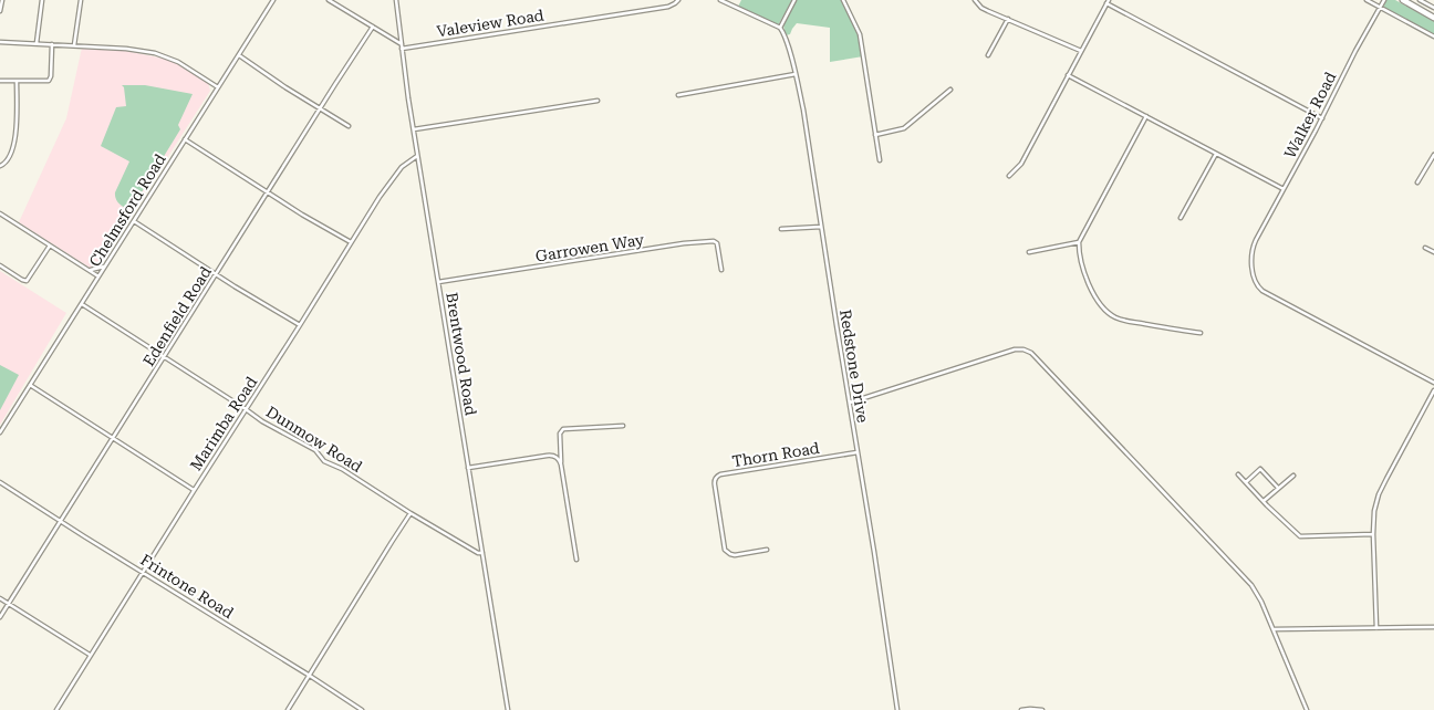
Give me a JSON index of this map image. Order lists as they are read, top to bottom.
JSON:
{
  "streets": {
    "street": [
      "Valeview Road",
      "Walker Road",
      "Chelmsford Road",
      "Garrowen Way",
      "Edenfield Road",
      "Brentwood Road",
      "Redstone Drive",
      "Marimba Road",
      "Dunmow Road",
      "Thorn Road",
      "Frintone Road"
    ]
  },
  "crossings": [
    ["Valeview Road", "Brentwood Road"],
    ["Chelmsford Road", "Dunmow Road"],
    ["Garrowen Way", "Brentwood Road"],
    ["Edenfield Road", "Dunmow Road"],
    ["Edenfield Road", "Frintone Road"],
    ["Brentwood Road", "Marimba Road"],
    ["Brentwood Road", "Dunmow Road"],
    ["Redstone Drive", "Thorn Road"],
    ["Marimba Road", "Dunmow Road"],
    ["Marimba Road", "Frintone Road"]
  ]
}
